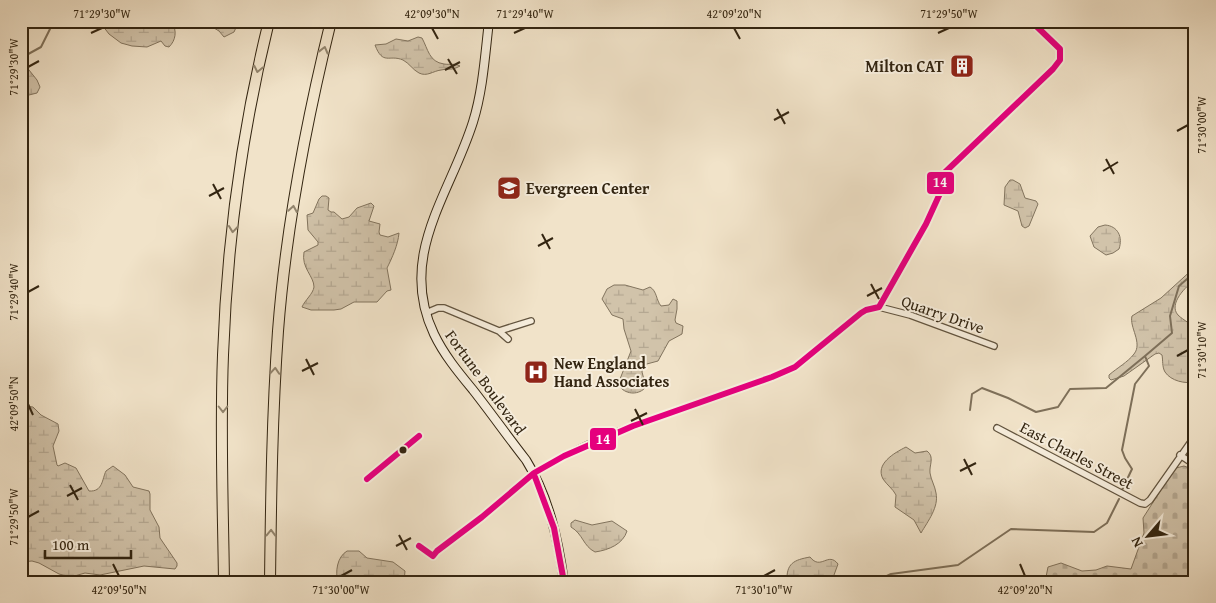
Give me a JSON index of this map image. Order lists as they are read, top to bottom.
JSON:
{
  "streets": {
    "main road": ["Fortune Boulevard"],
    "street": ["Quarry Drive", "East Charles Street"]
  },
  "crossings": [
    ["Quarry Drive", "Fortune Boulevard"]
  ],
  "places": {
    "building": ["Milton CAT"],
    "school or university": ["Evergreen Center"],
    "hospital": ["New England Hand Associates"]
  },
  "lines": ["transit line 14"],
  "scale_bar": "100 m",
  "north": "bottom left",
  "coordinates": [
    "71°29'30\"W",
    "42°09'30\"N",
    "71°29'40\"W",
    "42°09'20\"N",
    "71°29'50\"W",
    "71°30'00\"W",
    "71°30'10\"W",
    "42°09'50\"N"
  ]
}
